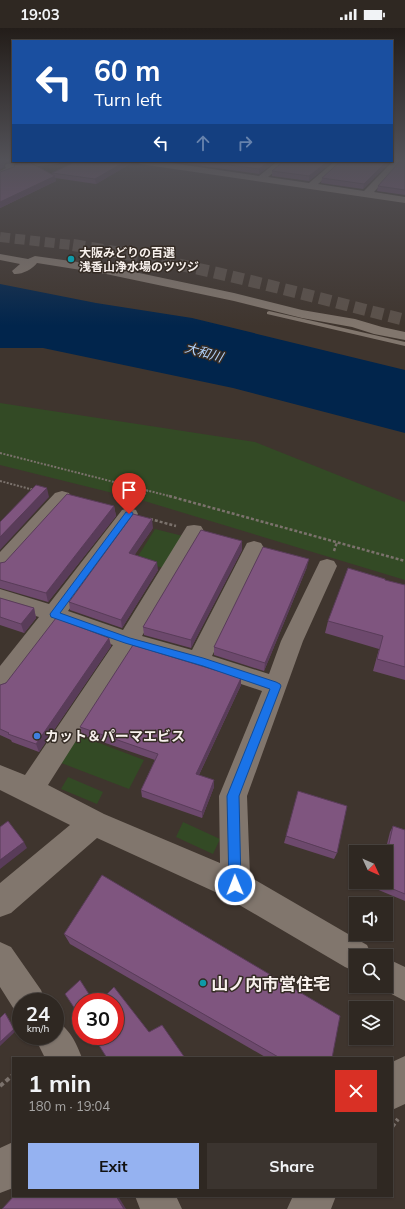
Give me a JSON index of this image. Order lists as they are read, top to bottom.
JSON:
{
  "water": ["大和川"],
  "places": ["大阪みどりの百選 浅香山浄水場のツツジ", "カット＆パーマエビス", "山ノ内市営住宅"],
  "north": "bottom right",
  "page": {
    "status": "19:03",
    "turn": ["60 m", "Turn left"],
    "speed": "24 km/h",
    "limit": "30",
    "heading": ["1 min", "180 m · 19:04"],
    "buttons": ["Exit", "Share"]
  }
}
